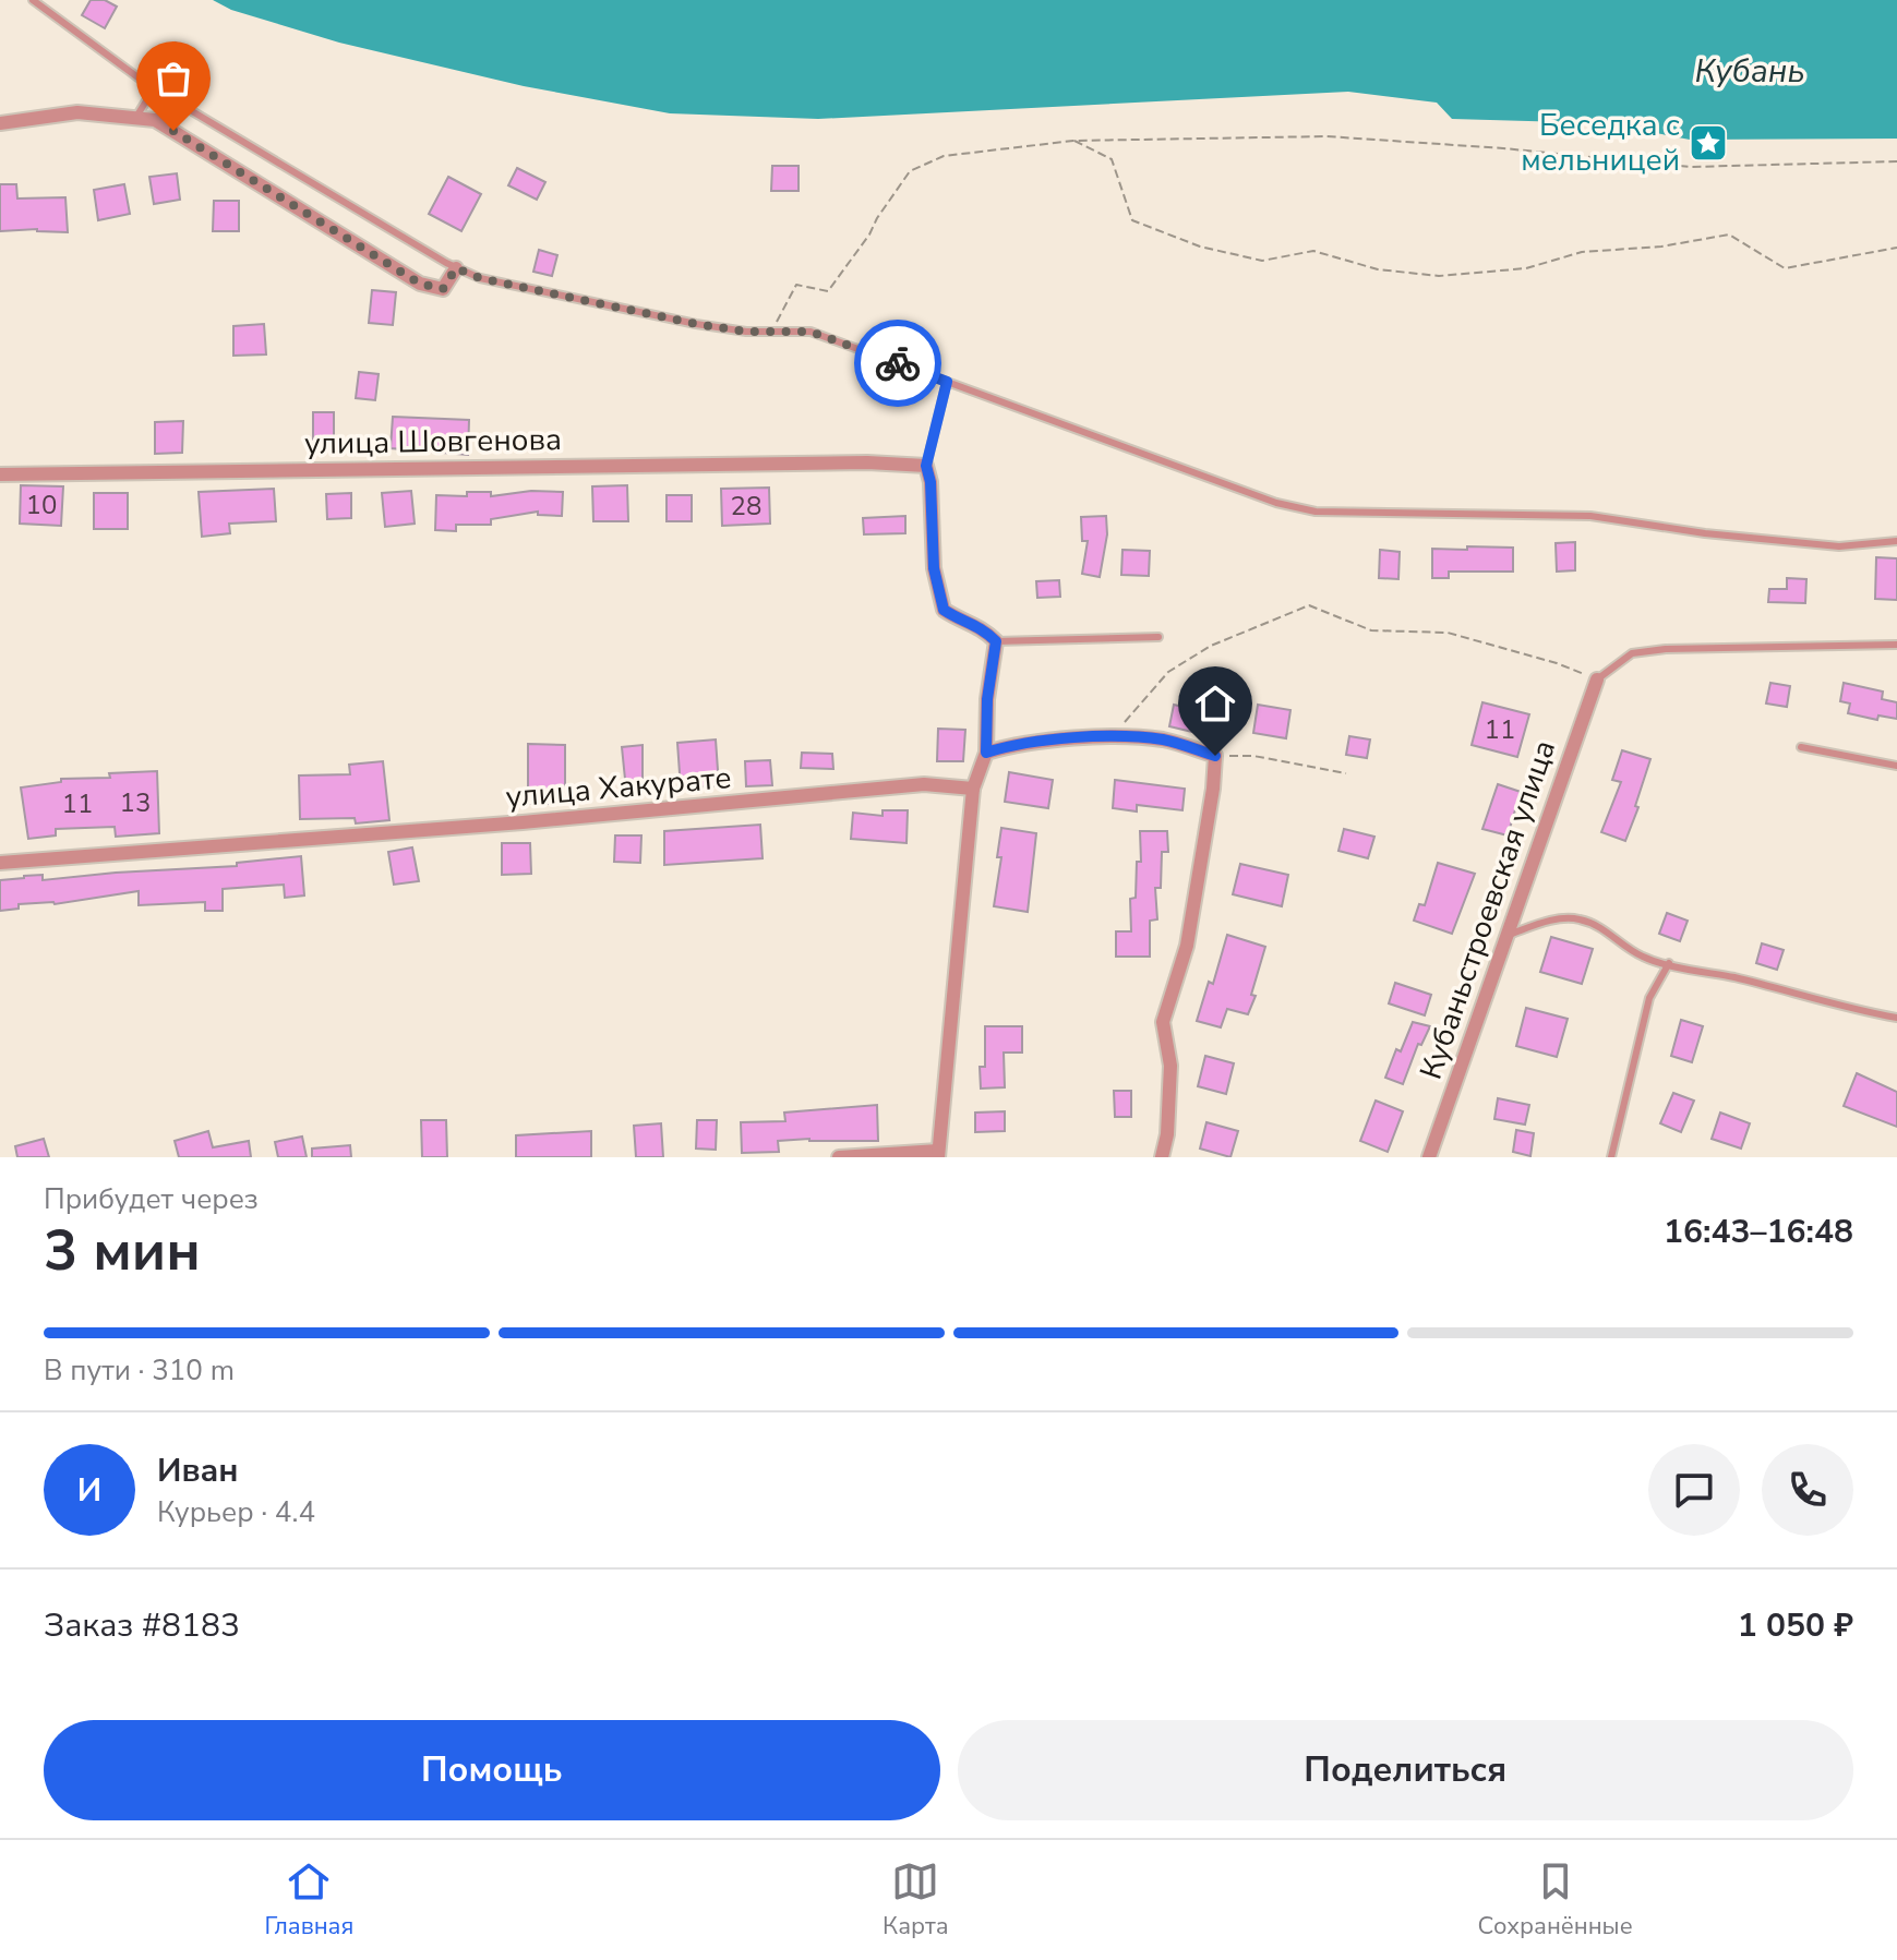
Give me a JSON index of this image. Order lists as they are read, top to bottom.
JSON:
{
  "streets": {
    "street": ["улица Шовгенова", "улица Хакурате", "Кубаньстроевская улица"]
  },
  "water": ["Кубань"],
  "places": {
    "place": ["Беседка с мельницей"]
  },
  "house_numbers": [
    "10",
    "28",
    "11",
    "13",
    "11"
  ],
  "page": {
    "heading": ["3 мин", "Прибудет через", "16:43–16:48"],
    "panel": [
      "Иван",
      "Курьер · 4.4",
      "Заказ #8183",
      "1 050 ₽"
    ],
    "bar": "В пути · 310 m",
    "round": "И",
    "buttons": ["Помощь", "Поделиться"],
    "tabs": ["Главная", "Карта", "Сохранённые"]
  }
}
